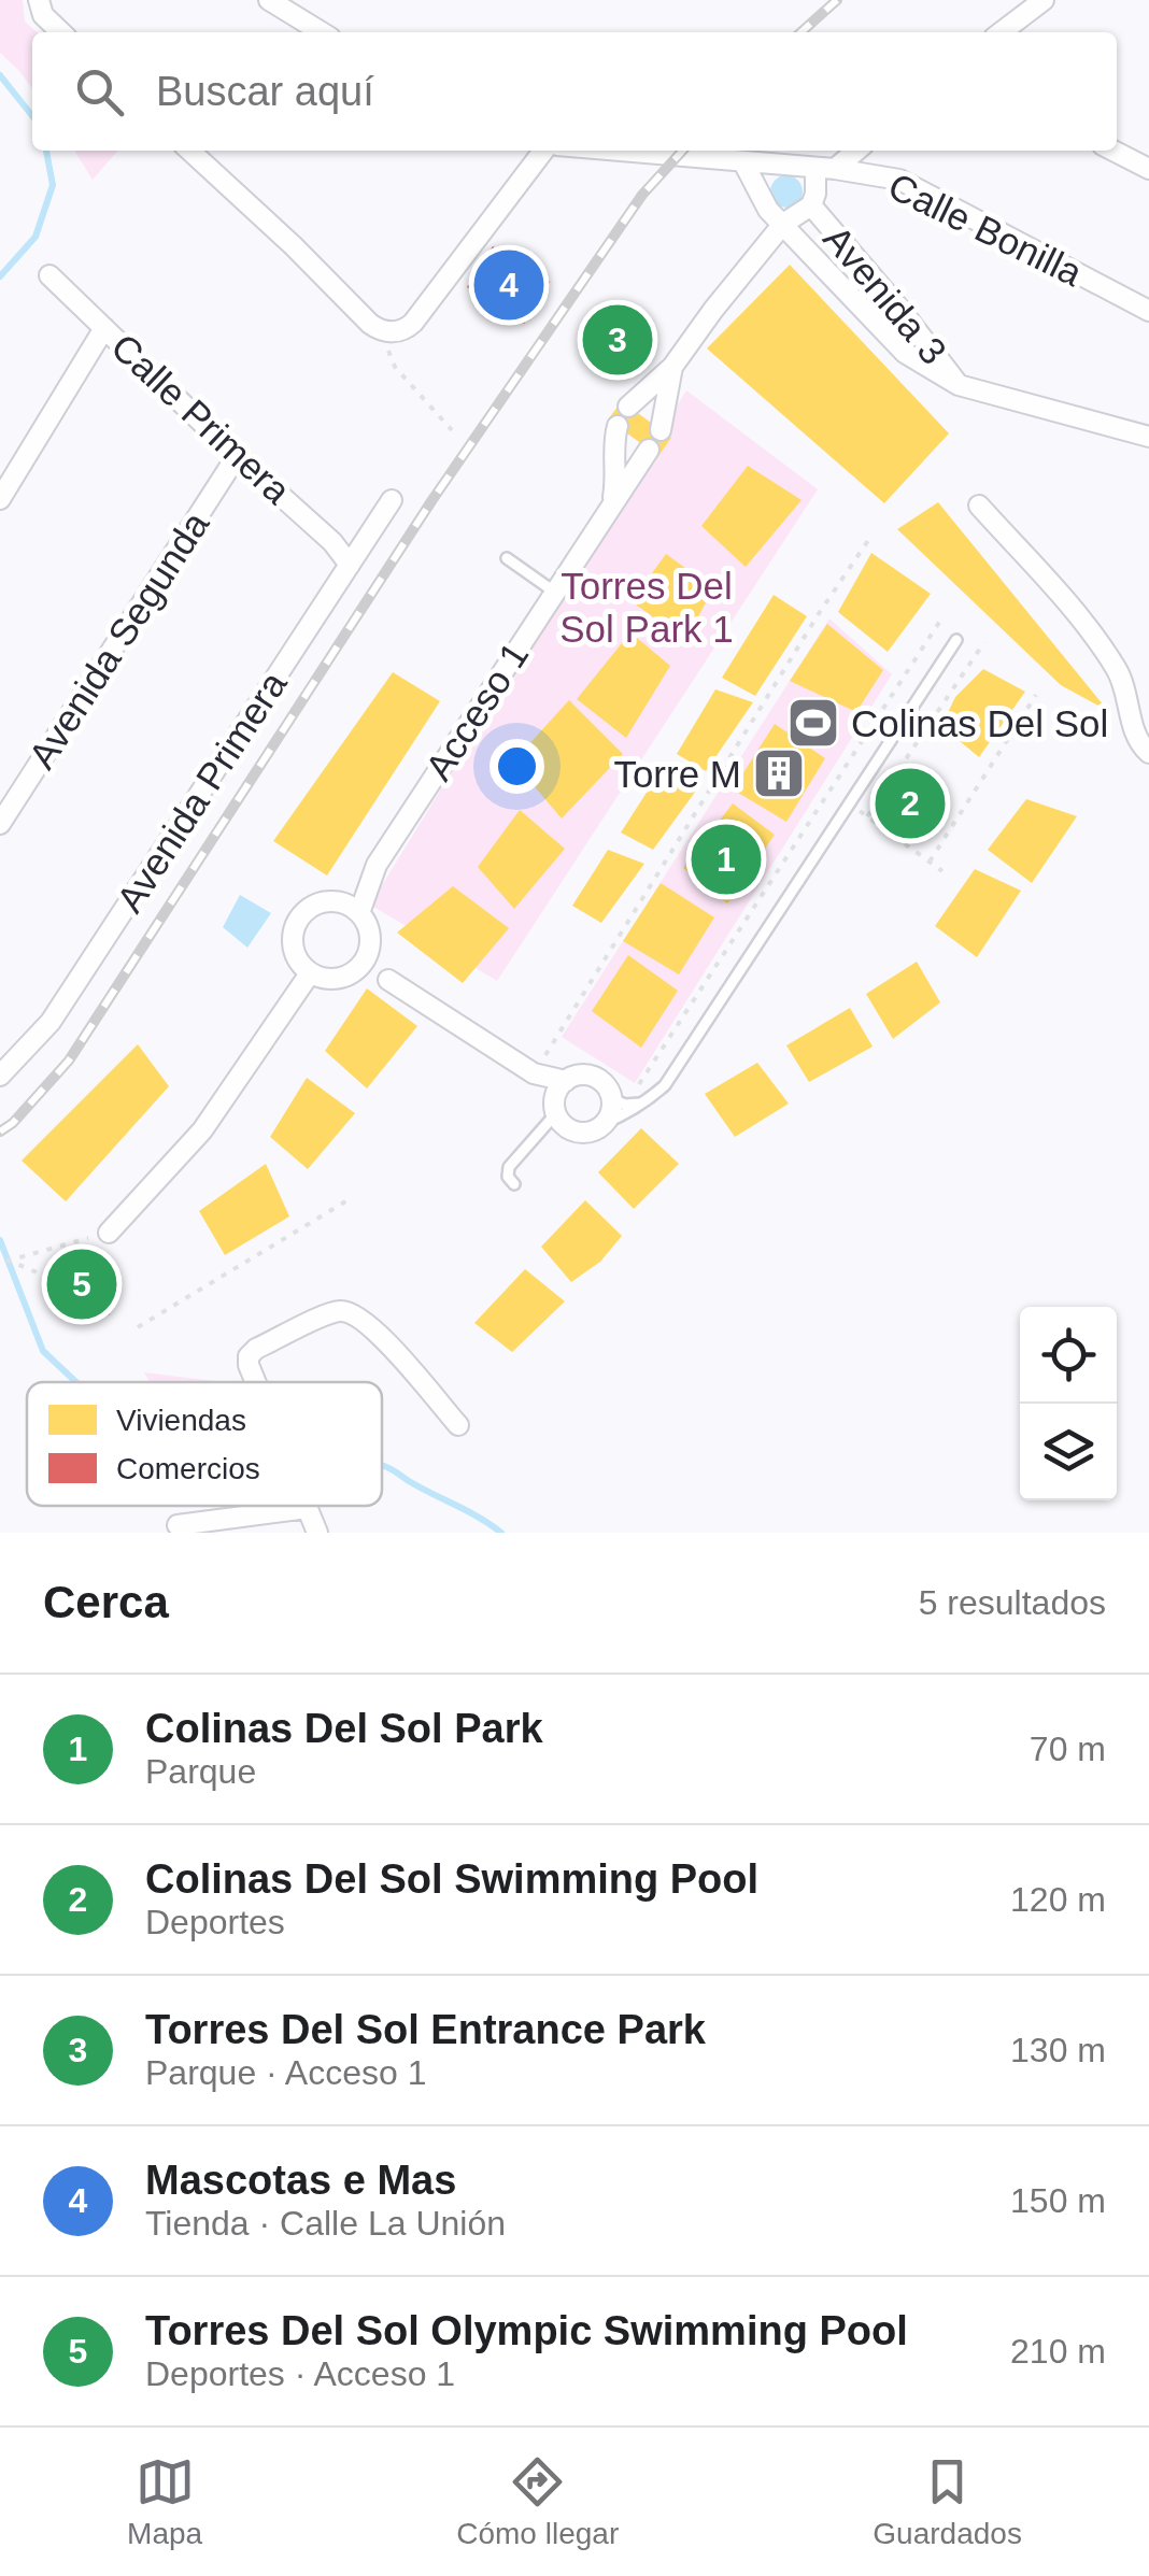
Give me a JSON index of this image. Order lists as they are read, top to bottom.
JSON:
{
  "streets": {
    "street": [
      "Calle Bonilla",
      "Avenida 3",
      "Calle Primera",
      "Avenida Segunda",
      "Acceso 1",
      "Avenida Primera"
    ]
  },
  "crossings": [
    ["Calle Bonilla", "Avenida 3"],
    ["Calle Primera", "Avenida Segunda"],
    ["Calle Primera", "Avenida Primera"]
  ],
  "parks": ["Torres Del Sol Park 1"],
  "places": {
    "sports": ["Colinas Del Sol"],
    "building": ["Torre M"]
  },
  "legend": ["Viviendas", "Comercios"],
  "page": {
    "search": "Buscar aquí",
    "pins": [
      "4",
      "3",
      "2",
      "1",
      "5"
    ],
    "heading": ["Cerca", "5 resultados"],
    "list": [
      {
        "mark": "1",
        "name": "Colinas Del Sol Park",
        "note": "Parque",
        "value": "70 m"
      },
      {
        "mark": "2",
        "name": "Colinas Del Sol Swimming Pool",
        "note": "Deportes",
        "value": "120 m"
      },
      {
        "mark": "3",
        "name": "Torres Del Sol Entrance Park",
        "note": "Parque · Acceso 1",
        "value": "130 m"
      },
      {
        "mark": "4",
        "name": "Mascotas e Mas",
        "note": "Tienda · Calle La Unión",
        "value": "150 m"
      },
      {
        "mark": "5",
        "name": "Torres Del Sol Olympic Swimming Pool",
        "note": "Deportes · Acceso 1",
        "value": "210 m"
      }
    ],
    "nav": ["Mapa", "Cómo llegar", "Guardados"]
  }
}
